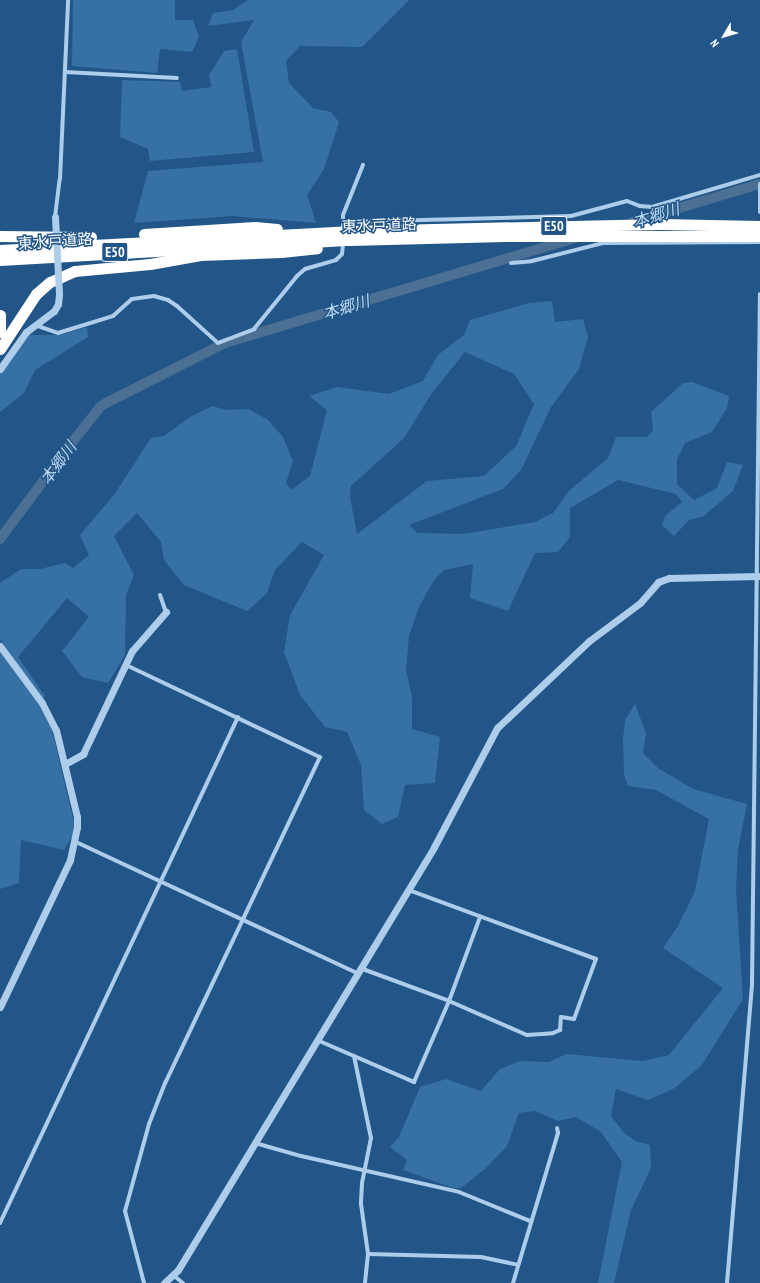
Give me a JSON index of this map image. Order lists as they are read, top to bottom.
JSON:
{
  "streets": {
    "highway": ["東水戸道路", "E50"]
  },
  "water": ["本郷川"],
  "north": "bottom left"
}
